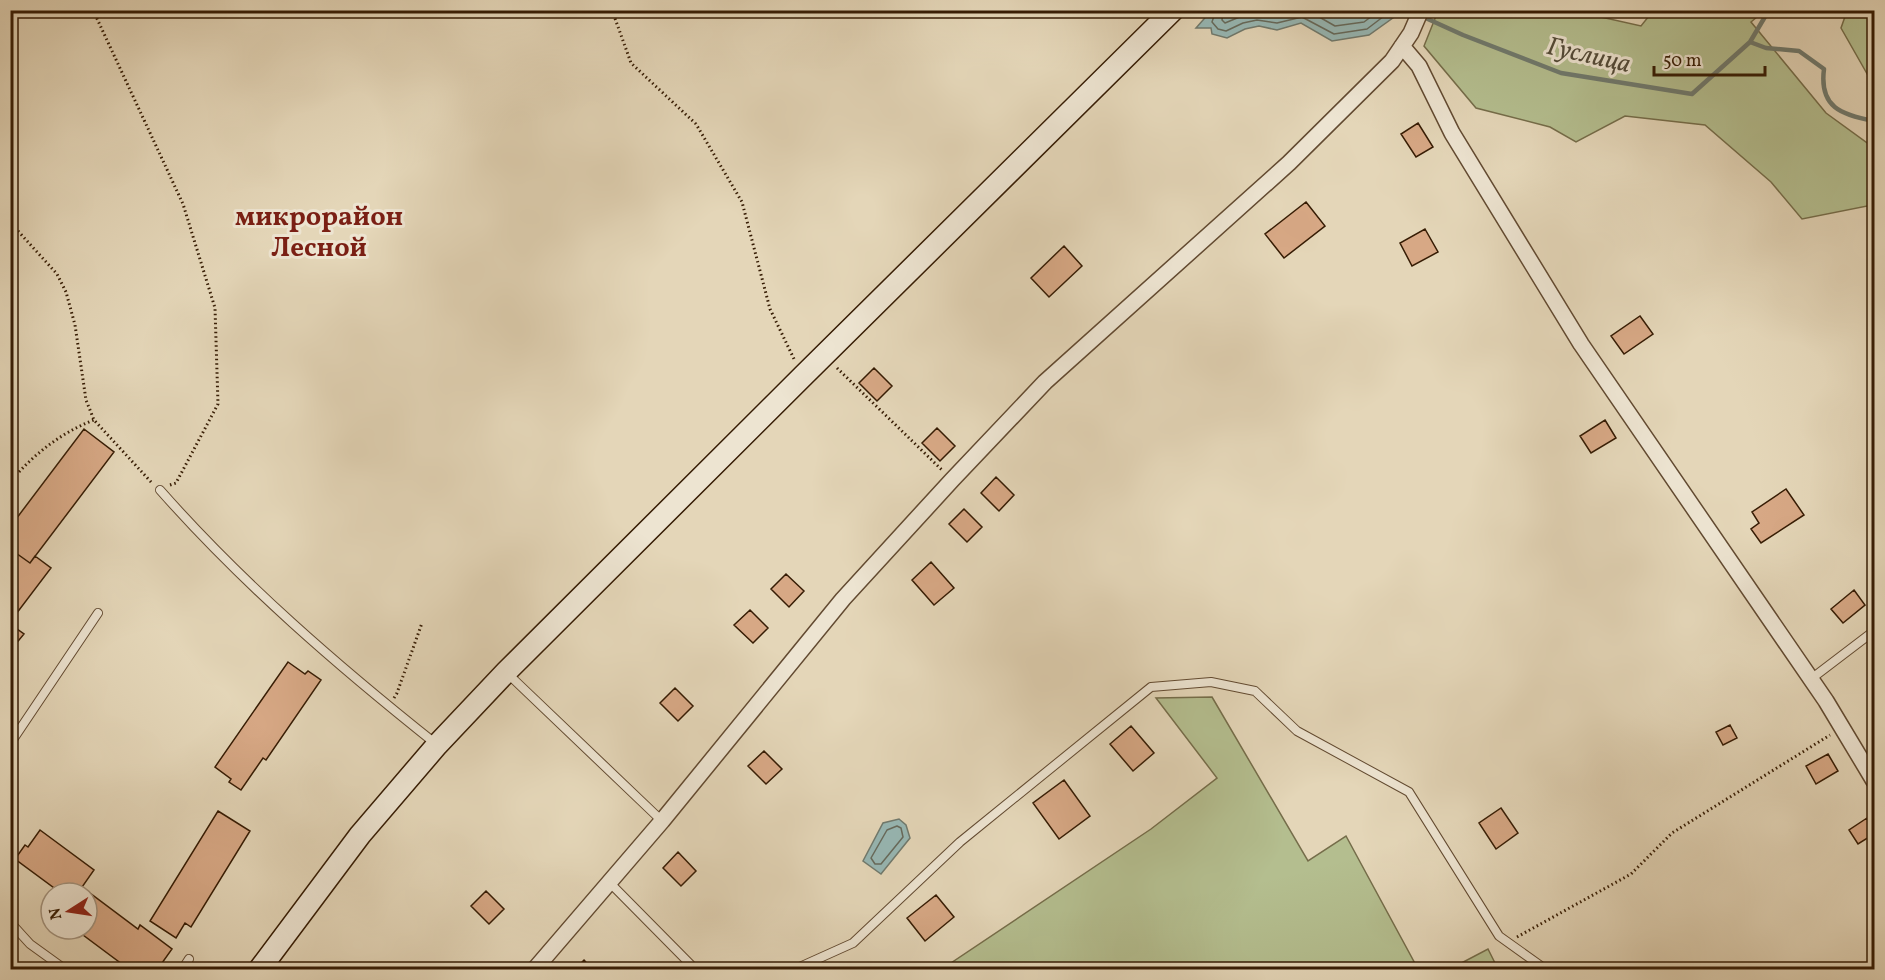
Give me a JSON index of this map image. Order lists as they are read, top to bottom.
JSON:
{
  "districts": ["микрорайон Лесной"],
  "water": ["Гуслица"],
  "scale_bar": "50 m",
  "north": "left"
}
